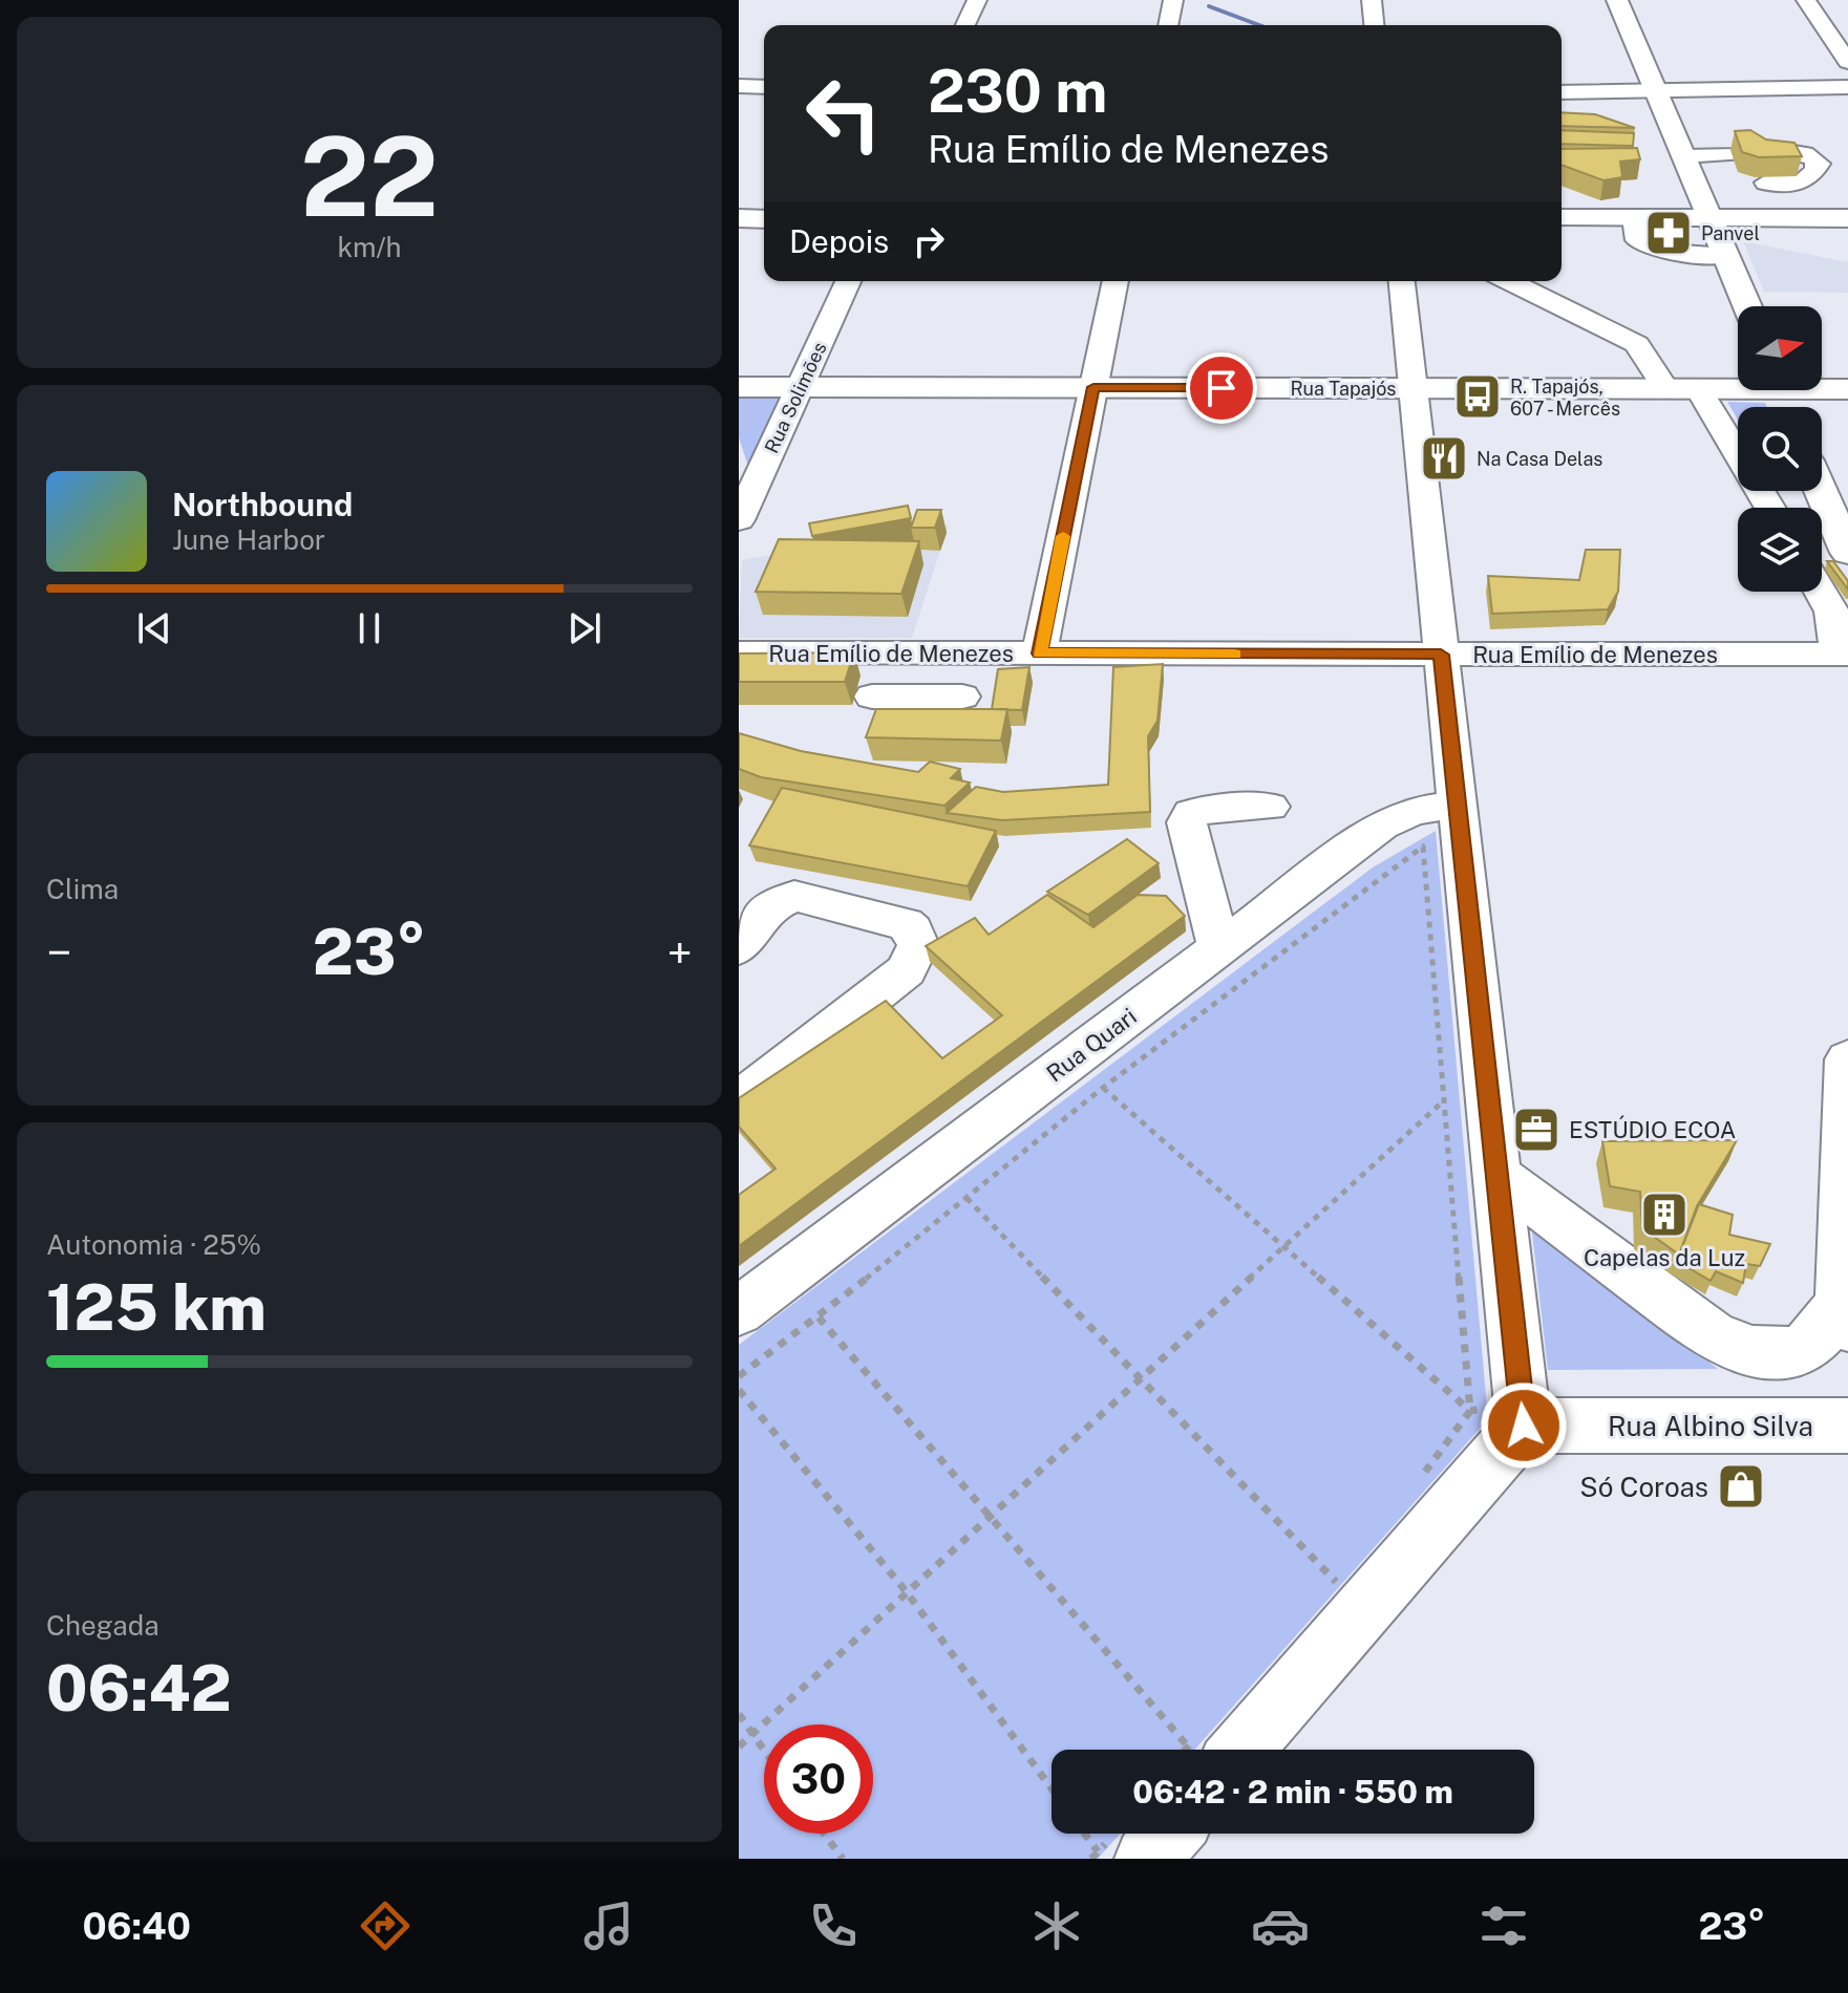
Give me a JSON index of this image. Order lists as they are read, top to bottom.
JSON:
{
  "streets": {
    "main road": ["Rua Tapajós"],
    "street": [
      "Rua Solimões",
      "Rua Emílio de Menezes",
      "Rua Quari",
      "Rua Albino Silva"
    ]
  },
  "crossings": [
    ["Rua Tapajós", "Rua Solimões"]
  ],
  "places": {
    "pharmacy": ["Panvel"],
    "bus stop": ["R. Tapajós, 607 - Mercês"],
    "restaurant": ["Na Casa Delas"],
    "office": ["ESTÚDIO ECOA"],
    "building": ["Capelas da Luz"],
    "shop": ["Só Coroas"]
  },
  "north": "right",
  "page": {
    "tile": [
      ["22", "km/h"],
      "Clima",
      ["Autonomia · 25%", "125 km"],
      ["Chegada", "06:42"]
    ],
    "turn": ["230 m", "Rua Emílio de Menezes"],
    "then": "Depois",
    "song": ["Northbound", "June Harbor"],
    "heat": ["−", "23°", "+"],
    "limit": "30",
    "trip": "06:42 · 2 min · 550 m",
    "tabs": ["06:40", "23°"]
  }
}
